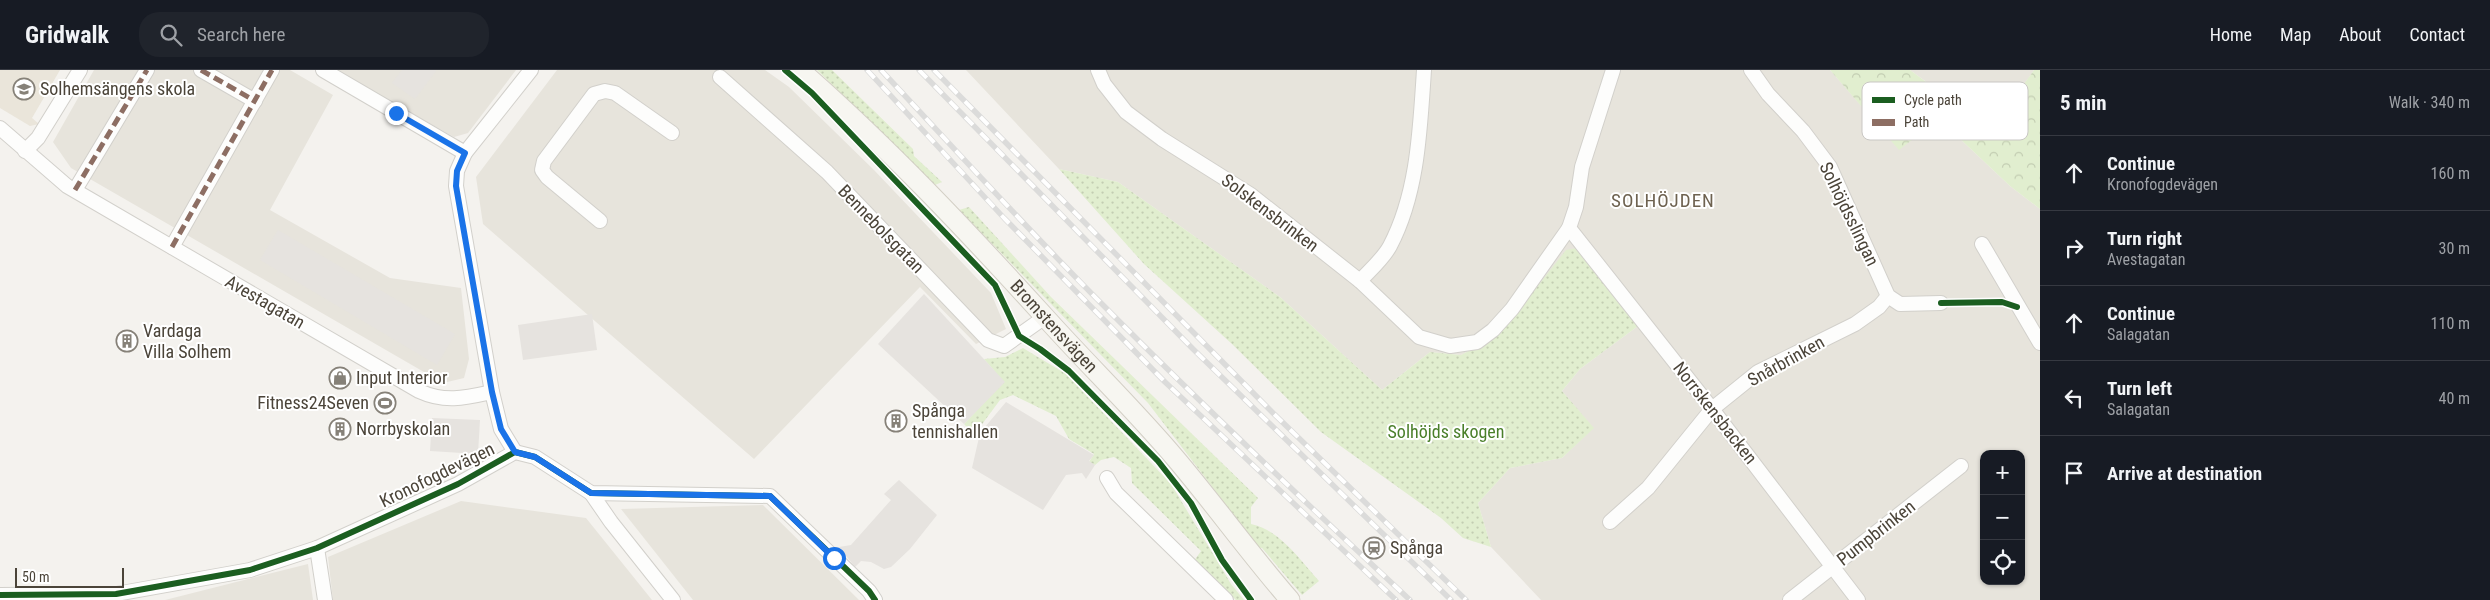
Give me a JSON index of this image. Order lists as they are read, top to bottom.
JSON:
{
  "streets": {
    "street": [
      "Solskensbrinken",
      "Solhöjdsslingan",
      "Bennebolsgatan",
      "Avestagatan",
      "Bromstensvägen",
      "Snårbrinken",
      "Norrskensbacken",
      "Kronofogdevägen",
      "Pumpbrinken"
    ]
  },
  "crossings": [
    ["Solskensbrinken", "Norrskensbacken"],
    ["Solhöjdsslingan", "Snårbrinken"],
    ["Bennebolsgatan", "Bromstensvägen"],
    ["Snårbrinken", "Norrskensbacken"],
    ["Norrskensbacken", "Pumpbrinken"]
  ],
  "districts": ["SOLHÖJDEN"],
  "parks": ["Solhöjds skogen"],
  "places": {
    "school or university": ["Solhemsängens skola"],
    "building": ["Vardaga Villa Solhem", "Spånga tennishallen", "Norrbyskolan"],
    "shop": ["Input Interior"],
    "sports": ["Fitness24Seven"],
    "station": ["Spånga"]
  },
  "legend": ["Cycle path", "Path"],
  "scale_bar": "50 m",
  "page": {
    "header": "Gridwalk",
    "search": "Search here",
    "nav": [
      "Home",
      "Map",
      "About",
      "Contact"
    ],
    "heading": ["5 min", "Walk · 340 m"],
    "list": [
      ["Continue", "Kronofogdevägen", "160 m"],
      ["Turn right", "Avestagatan", "30 m"],
      ["Continue", "Salagatan", "110 m"],
      ["Turn left", "Salagatan", "40 m"],
      "Arrive at destination"
    ],
    "map_buttons": ["+", "−"],
    "scale": "50 m"
  }
}
